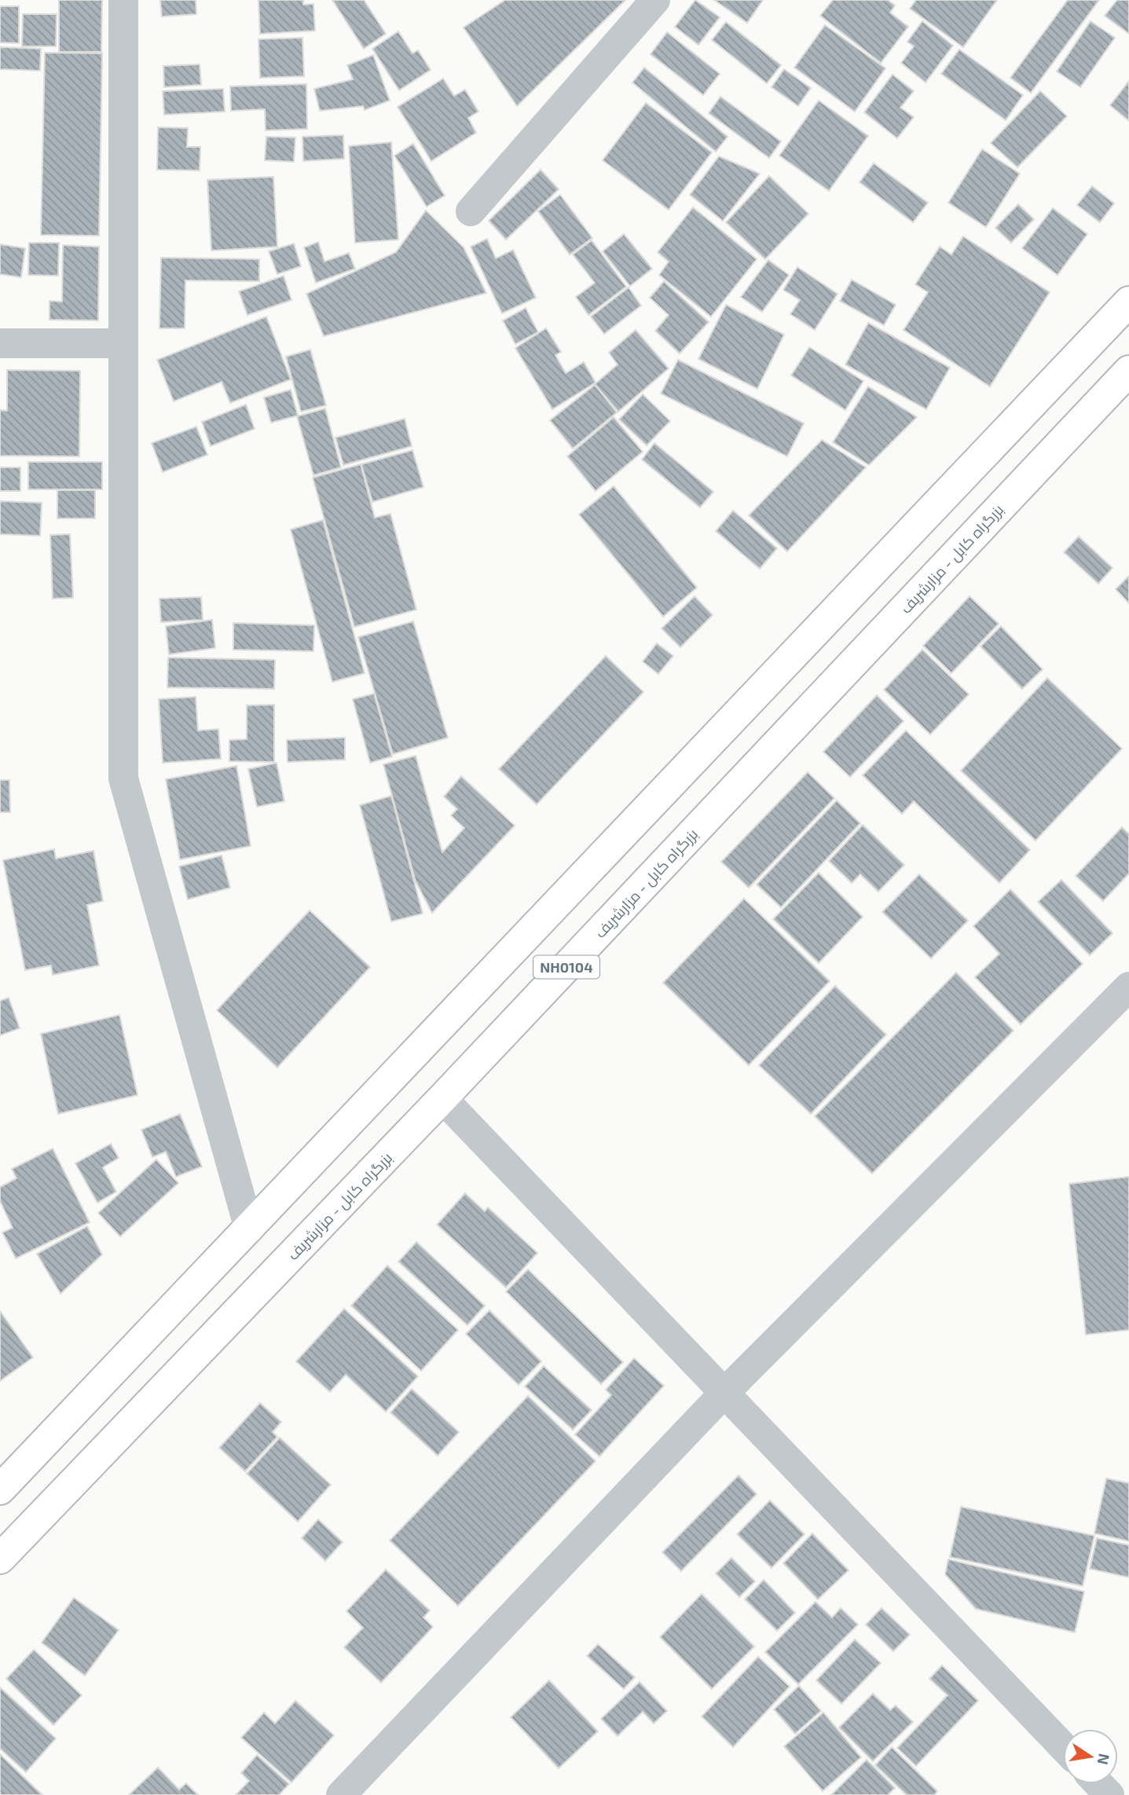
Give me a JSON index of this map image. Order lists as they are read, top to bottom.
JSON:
{
  "streets": {
    "highway": ["بزرگراه کابل - مزارشریف", "NH0104"]
  },
  "north": "right"
}
